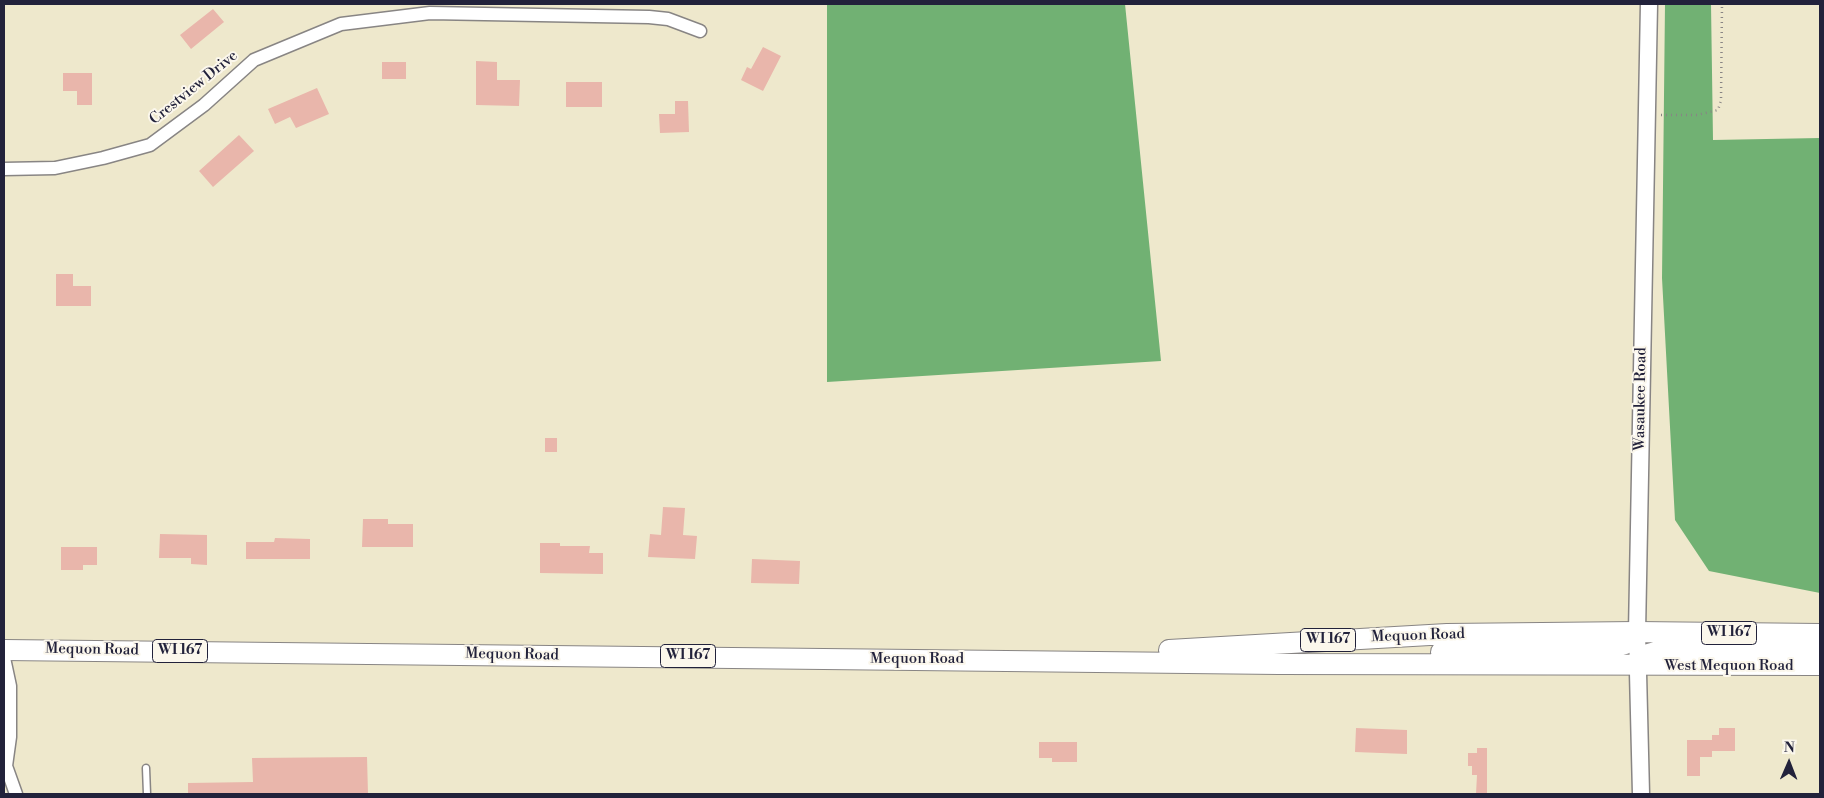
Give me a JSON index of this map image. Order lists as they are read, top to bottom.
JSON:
{
  "streets": {
    "main road": ["WI 167", "Mequon Road", "West Mequon Road"],
    "street": ["Crestview Drive", "Wasaukee Road"]
  },
  "crossings": [
    ["Wasaukee Road", "WI 167"],
    ["Wasaukee Road", "Mequon Road"],
    ["Wasaukee Road", "West Mequon Road"],
    ["WI 167", "Mequon Road"],
    ["Mequon Road", "West Mequon Road"]
  ],
  "north": "top"
}
